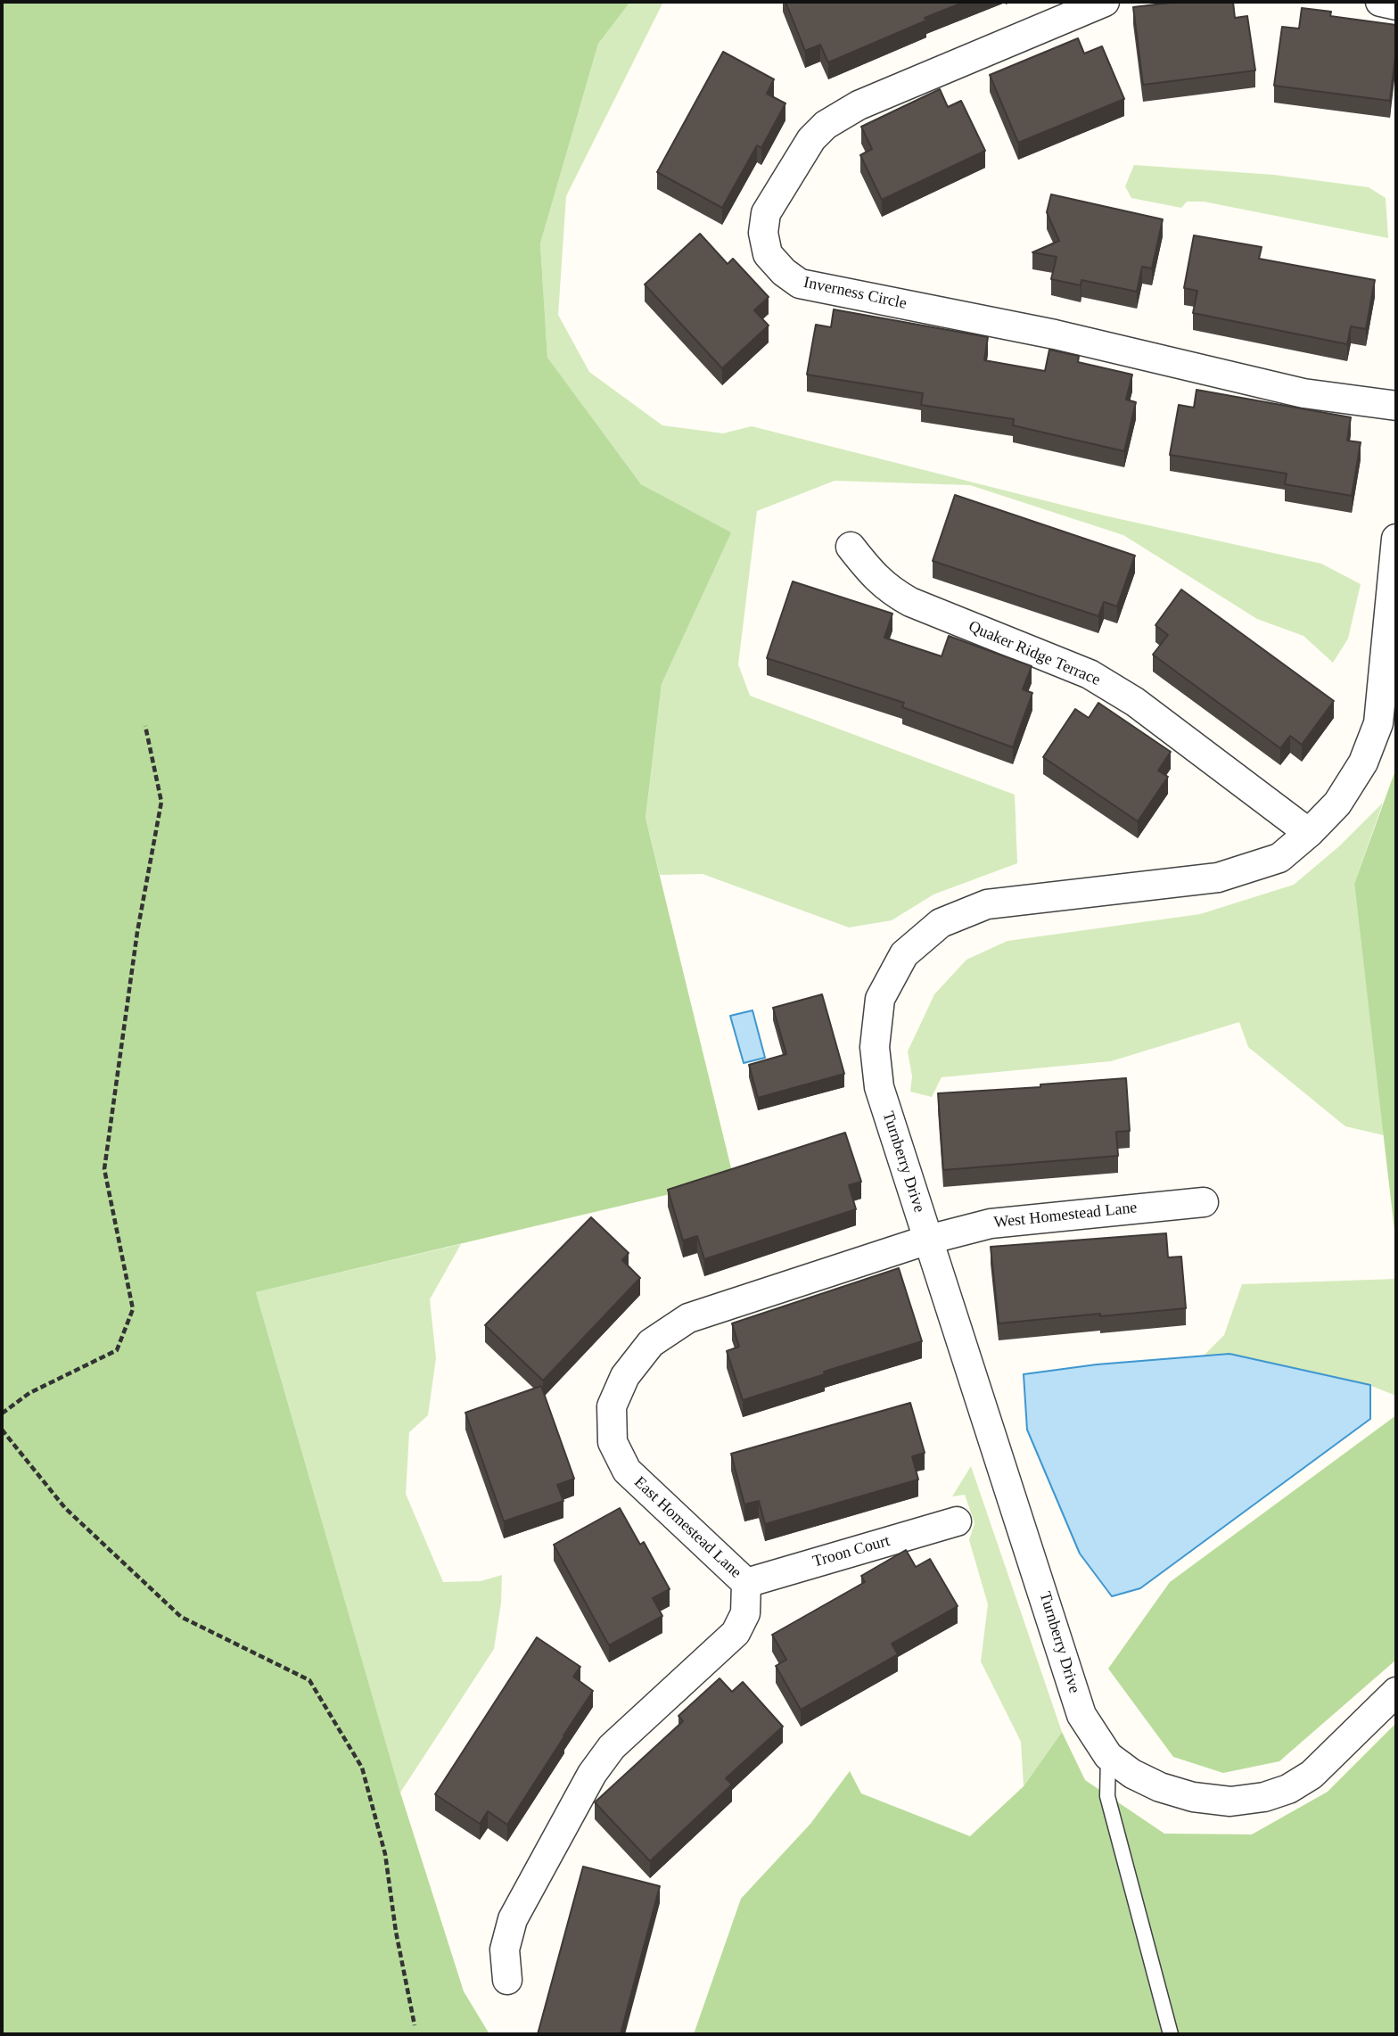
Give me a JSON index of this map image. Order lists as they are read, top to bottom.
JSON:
{
  "streets": {
    "street": [
      "Inverness Circle",
      "Quaker Ridge Terrace",
      "Turnberry Drive",
      "West Homestead Lane",
      "East Homestead Lane",
      "Troon Court"
    ]
  },
  "crossings": [
    ["Quaker Ridge Terrace", "Turnberry Drive"],
    ["Turnberry Drive", "West Homestead Lane"],
    ["Turnberry Drive", "East Homestead Lane"],
    ["West Homestead Lane", "East Homestead Lane"],
    ["East Homestead Lane", "Troon Court"]
  ]
}
